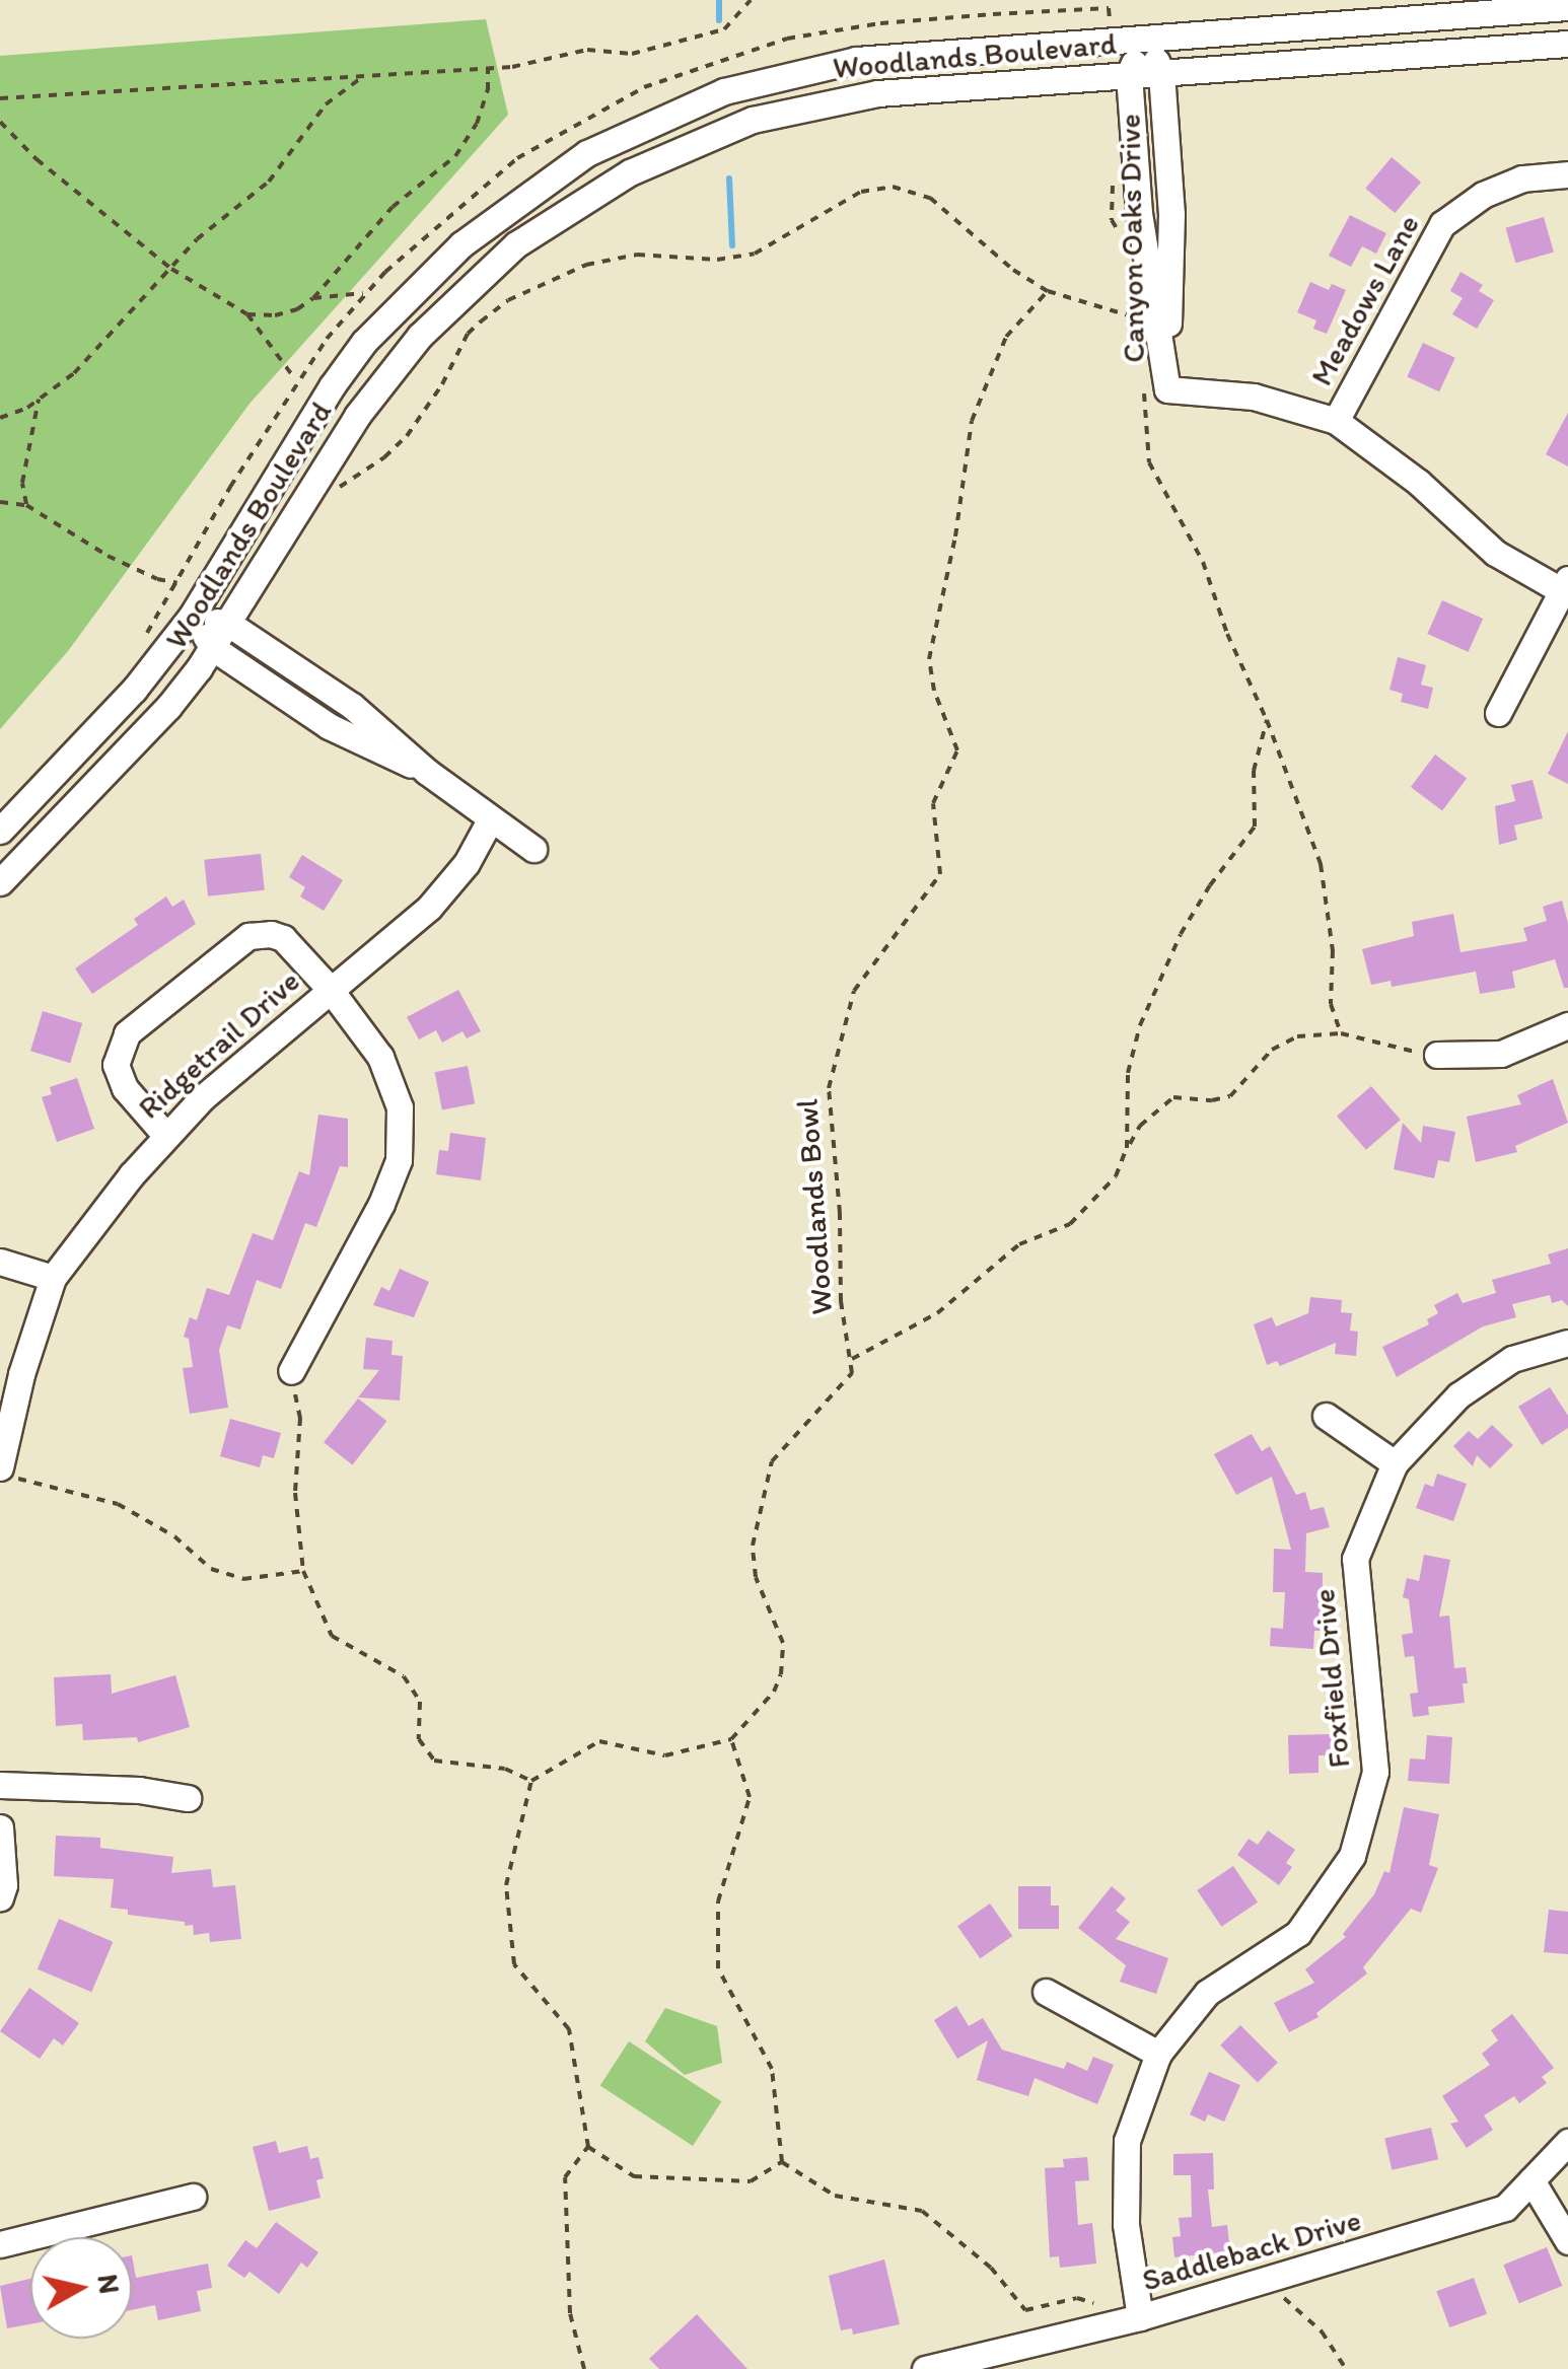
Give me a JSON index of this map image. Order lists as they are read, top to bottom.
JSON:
{
  "streets": {
    "street": [
      "Woodlands Boulevard",
      "Canyon Oaks Drive",
      "Meadows Lane",
      "Ridgetrail Drive",
      "Foxfield Drive",
      "Saddleback Drive"
    ],
    "path": ["Woodlands Bowl"]
  },
  "crossings": [
    ["Woodlands Boulevard", "Canyon Oaks Drive"],
    ["Foxfield Drive", "Saddleback Drive"]
  ],
  "north": "right"
}
